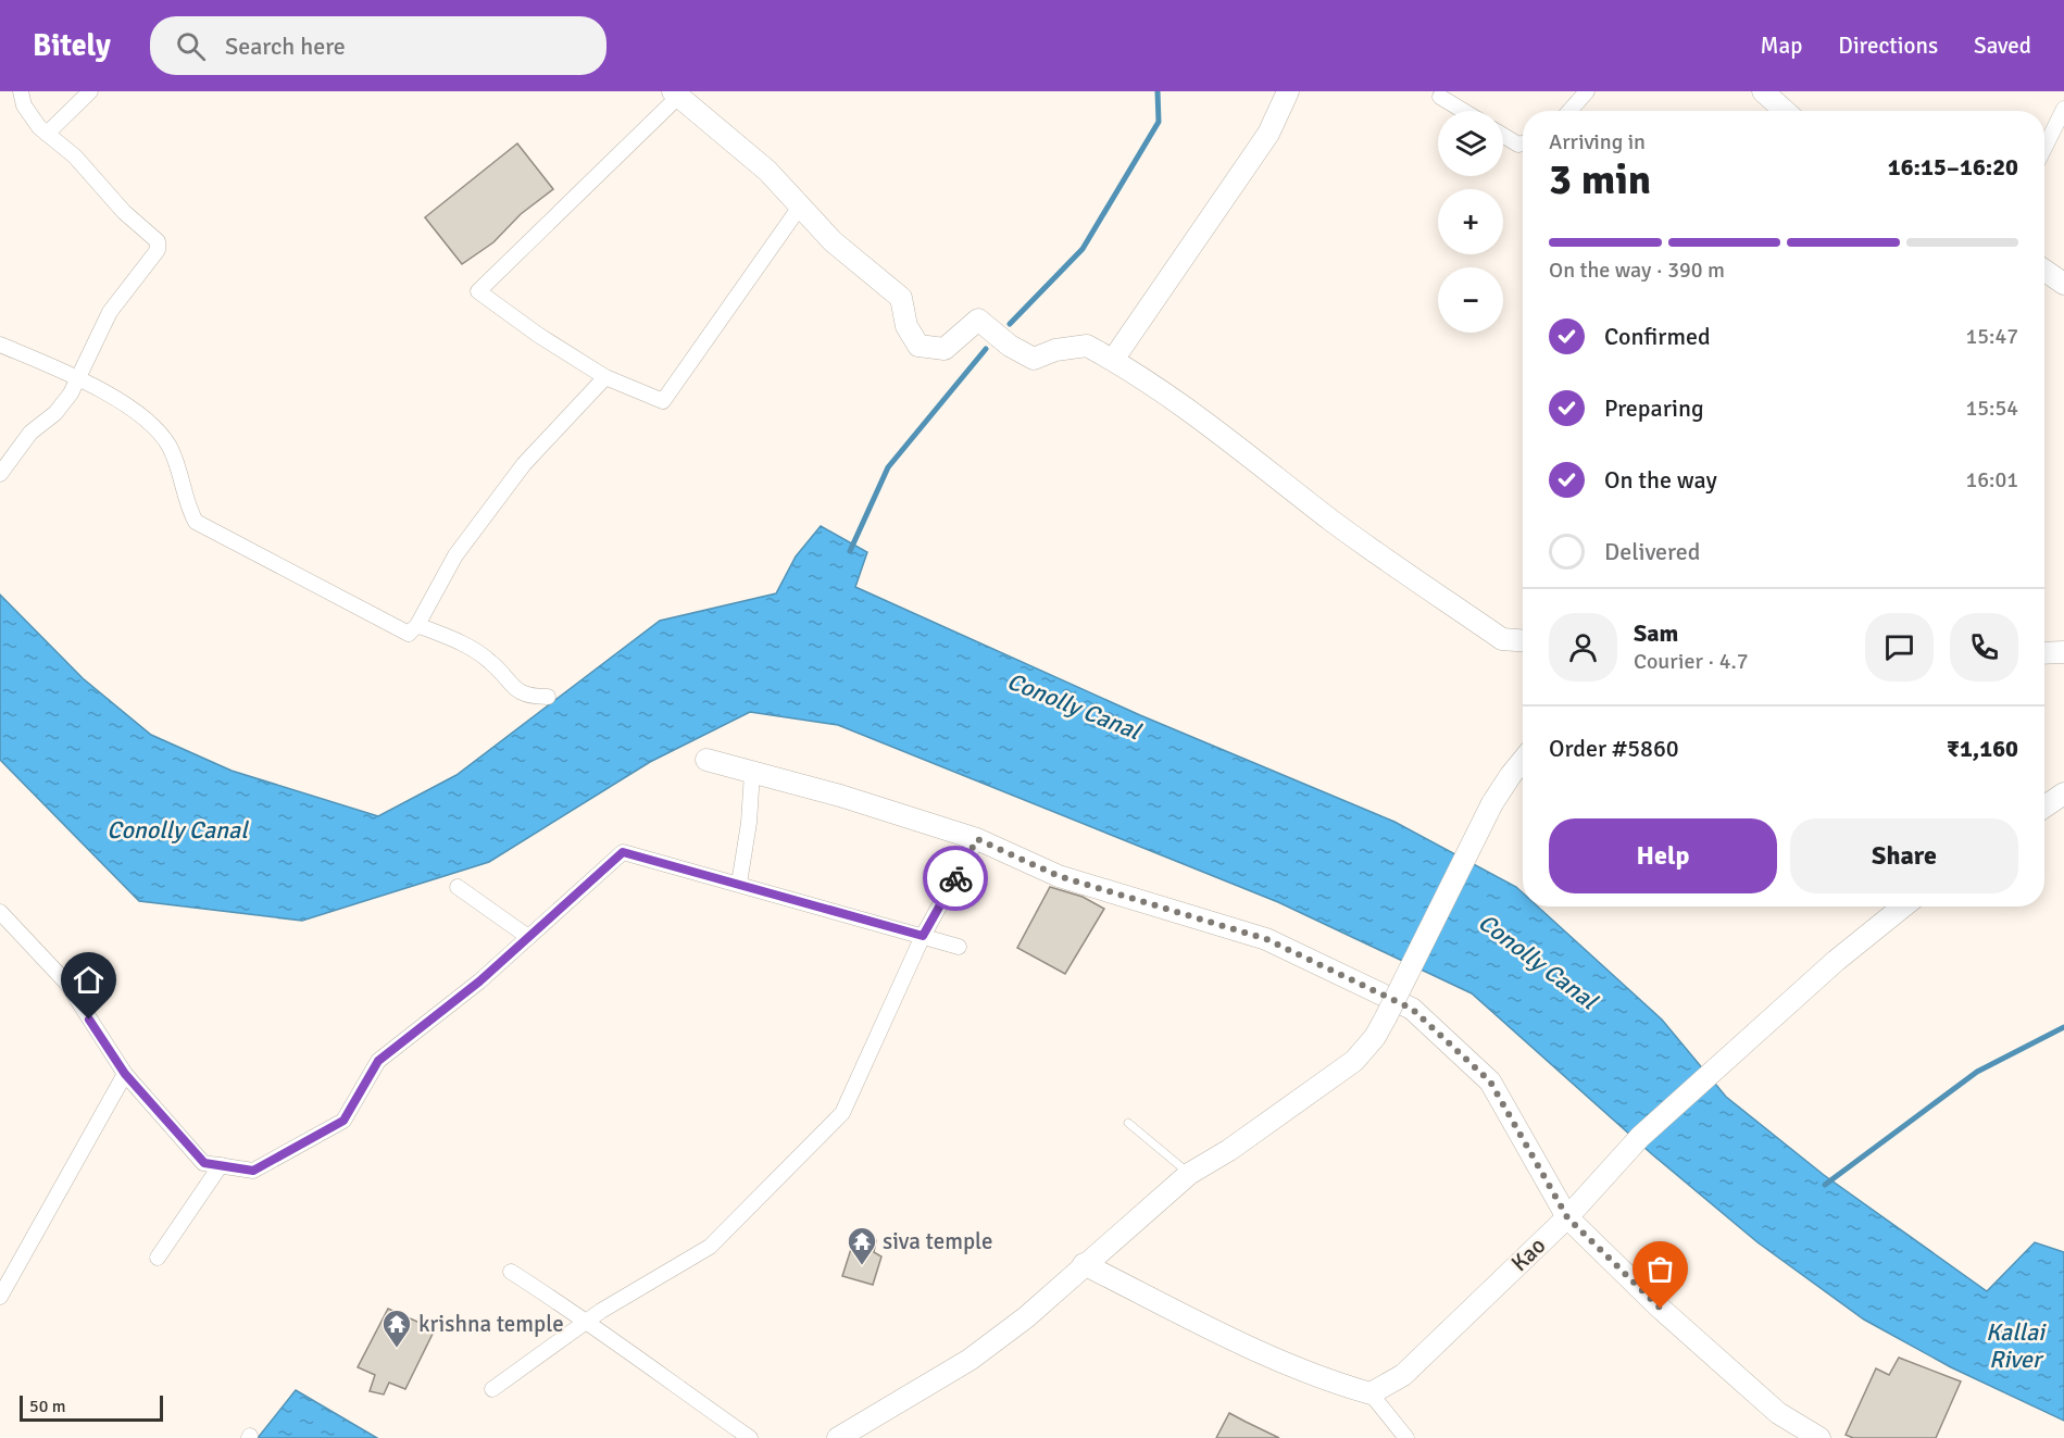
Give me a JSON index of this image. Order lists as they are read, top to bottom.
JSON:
{
  "streets": {
    "street": ["Kao"]
  },
  "water": ["Conolly Canal", "Kallai River"],
  "places": {
    "temple": ["siva temple", "krishna temple"]
  },
  "scale_bar": "50 m",
  "page": {
    "header": "Bitely",
    "search": "Search here",
    "nav": ["Map", "Directions", "Saved"],
    "map_buttons": ["+", "−"],
    "heading": ["3 min", "Arriving in", "16:15–16:20"],
    "panel": [
      "Sam",
      "Courier · 4.7",
      "Order #5860",
      "₹1,160"
    ],
    "bar": "On the way · 390 m",
    "list": [
      ["Confirmed", "15:47"],
      ["Preparing", "15:54"],
      ["On the way", "16:01"],
      "Delivered"
    ],
    "buttons": ["Help", "Share"],
    "scale": "50 m"
  }
}
